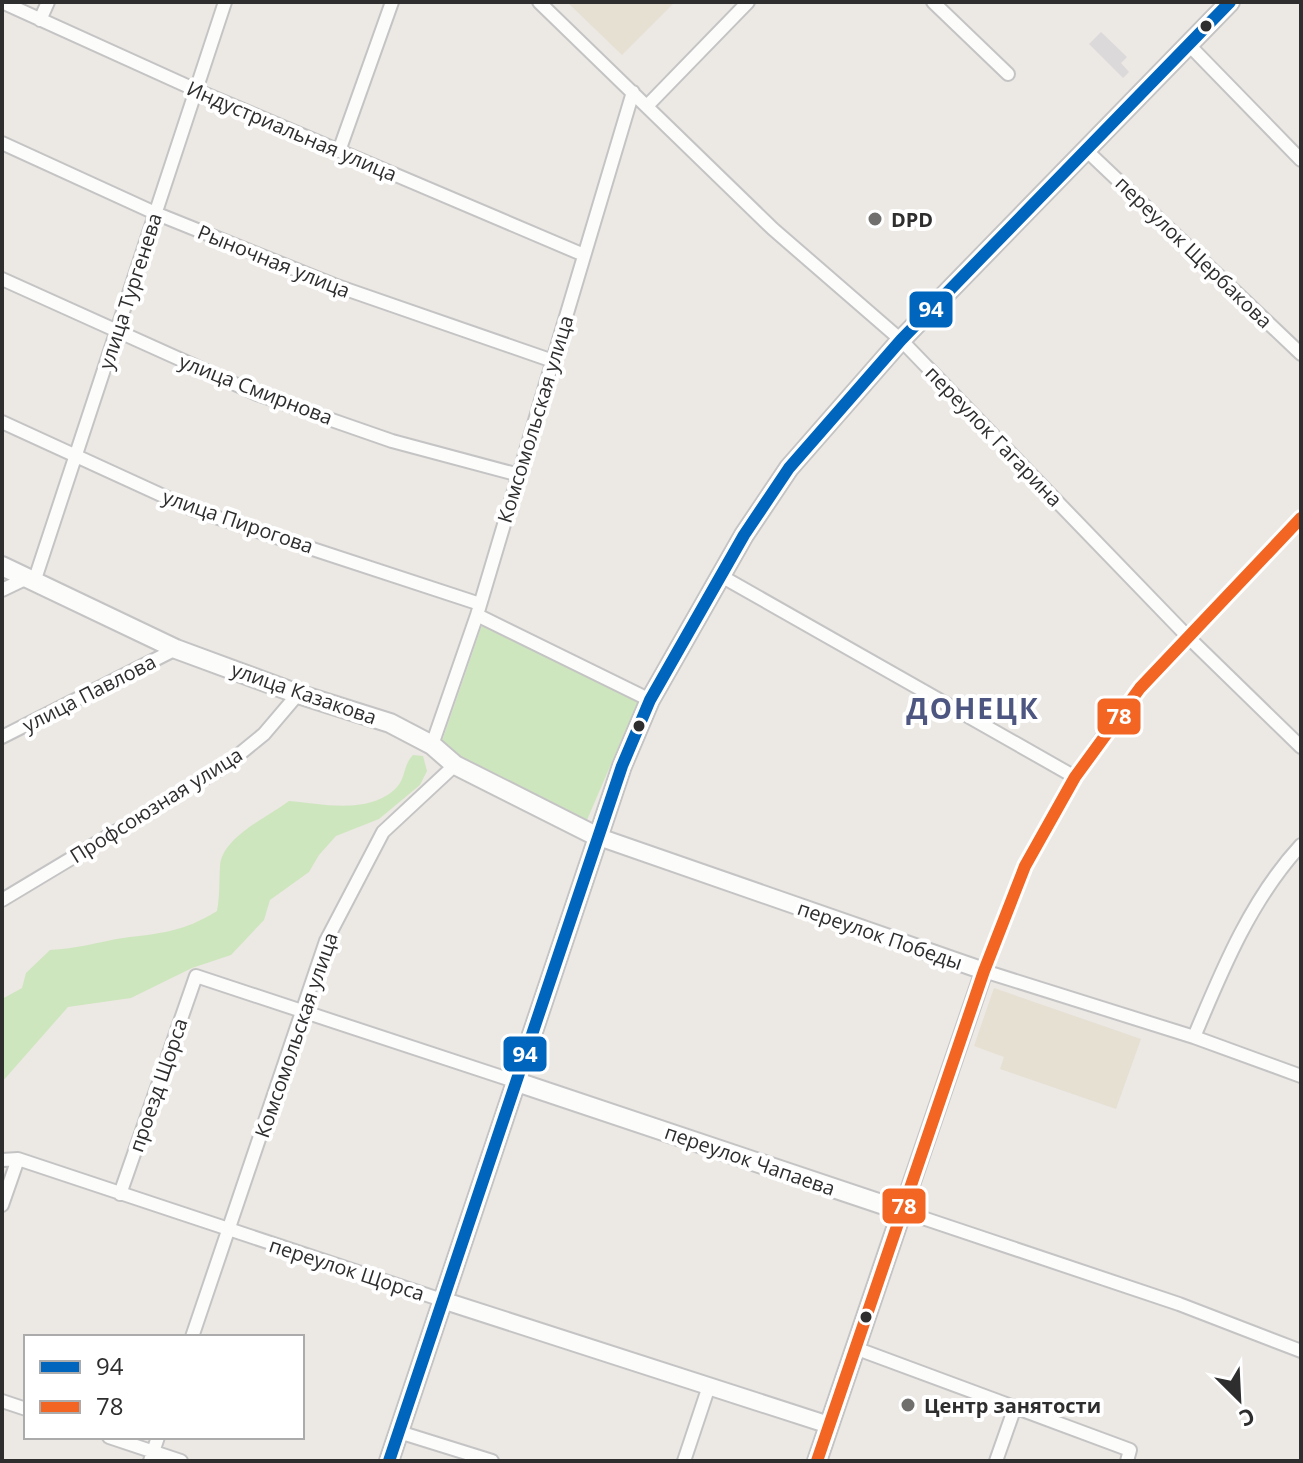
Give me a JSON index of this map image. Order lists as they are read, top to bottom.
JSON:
{
  "streets": {
    "main road": ["улица Казакова", "переулок Чапаева"],
    "street": [
      "Индустриальная улица",
      "переулок Щербакова",
      "Рыночная улица",
      "улица Тургенева",
      "улица Смирнова",
      "Комсомольская улица",
      "переулок Гагарина",
      "улица Пирогова",
      "улица Павлова",
      "Профсоюзная улица",
      "переулок Победы",
      "проезд Щорса",
      "переулок Щорса"
    ]
  },
  "crossings": [
    ["Индустриальная улица", "улица Тургенева"],
    ["Индустриальная улица", "Комсомольская улица"],
    ["Рыночная улица", "улица Тургенева"],
    ["Рыночная улица", "Комсомольская улица"],
    ["улица Тургенева", "улица Смирнова"],
    ["улица Тургенева", "улица Пирогова"],
    ["улица Тургенева", "улица Казакова"],
    ["улица Смирнова", "Комсомольская улица"],
    ["Комсомольская улица", "переулок Гагарина"],
    ["Комсомольская улица", "улица Пирогова"],
    ["Комсомольская улица", "улица Казакова"],
    ["Комсомольская улица", "переулок Чапаева"],
    ["Комсомольская улица", "переулок Щорса"],
    ["улица Павлова", "улица Казакова"],
    ["улица Казакова", "Профсоюзная улица"],
    ["улица Казакова", "переулок Победы"],
    ["проезд Щорса", "переулок Чапаева"],
    ["проезд Щорса", "переулок Щорса"]
  ],
  "districts": ["ДОНЕЦК"],
  "places": ["DPD", "Центр занятости"],
  "lines": ["transit line 94", "transit line 78"],
  "legend": ["94", "78"],
  "north": "bottom right"
}
